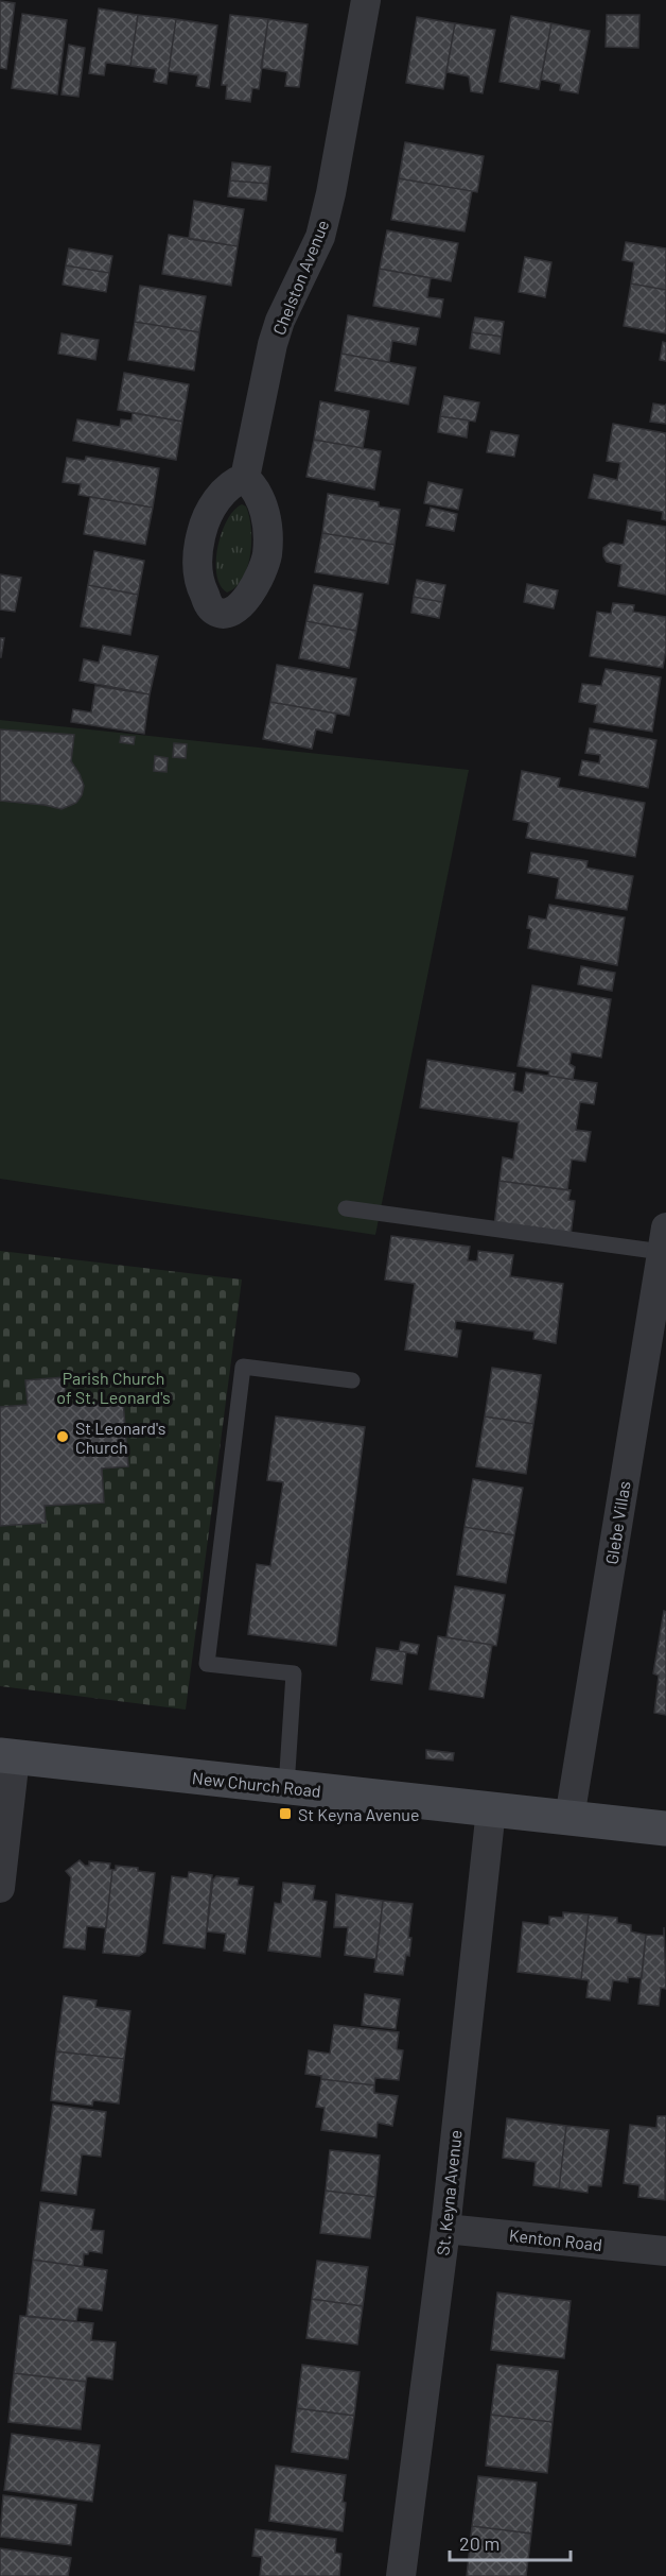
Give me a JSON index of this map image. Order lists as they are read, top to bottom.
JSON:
{
  "streets": {
    "main road": ["New Church Road"],
    "street": [
      "Chelston Avenue",
      "Glebe Villas",
      "St. Keyna Avenue",
      "Kenton Road"
    ]
  },
  "crossings": [
    ["Glebe Villas", "New Church Road"],
    ["New Church Road", "St. Keyna Avenue"],
    ["St. Keyna Avenue", "Kenton Road"]
  ],
  "parks": ["Parish Church of St. Leonard's"],
  "places": {
    "other": ["St Leonard's Church"],
    "transit": ["St Keyna Avenue"]
  },
  "scale_bar": "20 m"
}
